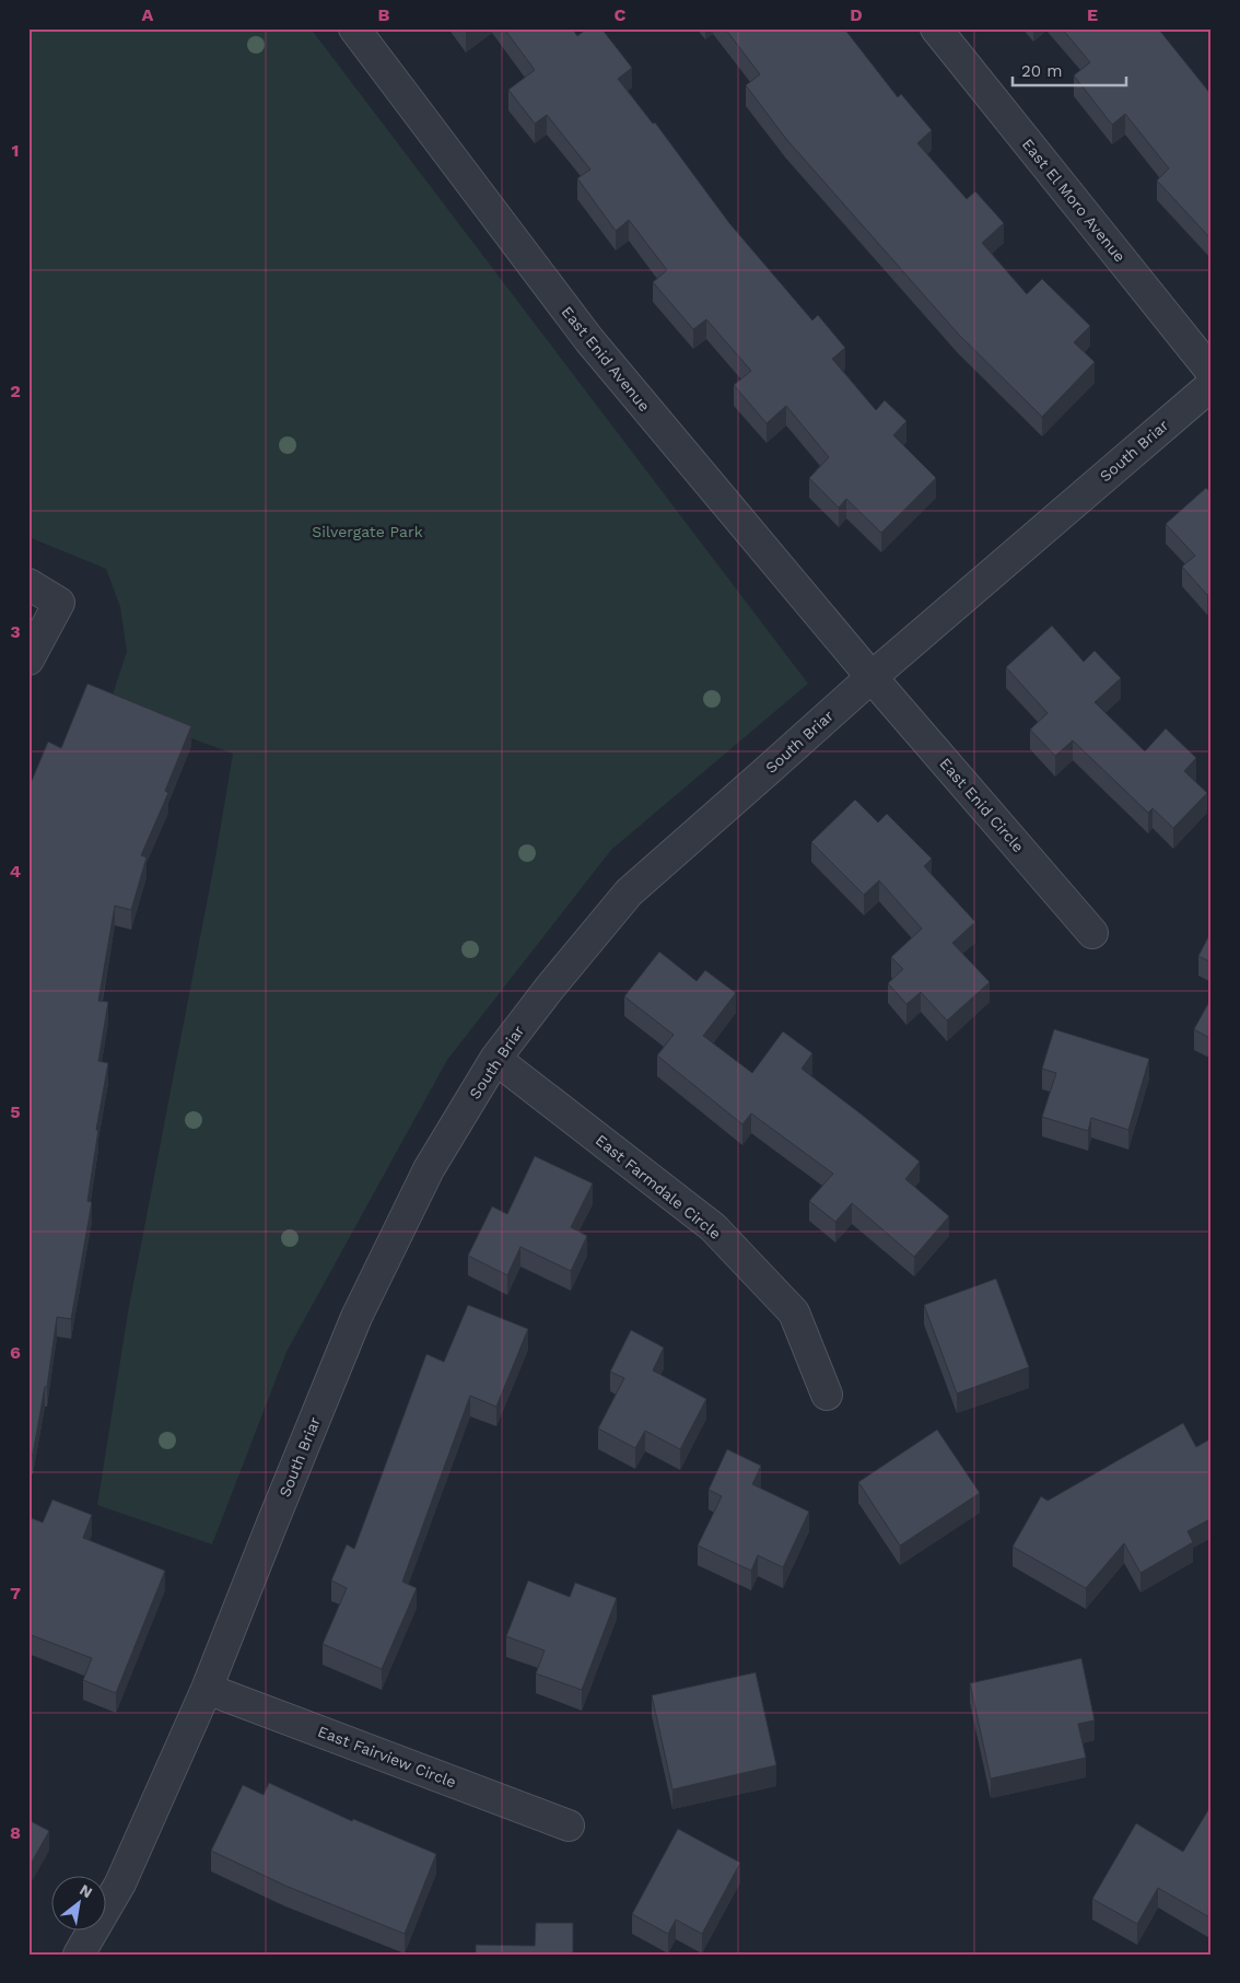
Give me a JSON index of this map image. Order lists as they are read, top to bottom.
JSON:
{
  "streets": {
    "street": [
      "East El Moro Avenue",
      "East Enid Avenue",
      "South Briar",
      "East Enid Circle",
      "East Farmdale Circle",
      "East Fairview Circle"
    ]
  },
  "crossings": [
    ["East Enid Avenue", "South Briar"],
    ["East Enid Avenue", "East Enid Circle"],
    ["South Briar", "East Enid Circle"],
    ["South Briar", "East Farmdale Circle"],
    ["South Briar", "East Fairview Circle"]
  ],
  "parks": ["Silvergate Park"],
  "scale_bar": "20 m",
  "north": "top right",
  "grid": {
    "columns": [
      "A",
      "B",
      "C",
      "D",
      "E"
    ],
    "rows": [
      "1",
      "2",
      "3",
      "4",
      "5",
      "6",
      "7",
      "8"
    ]
  }
}
